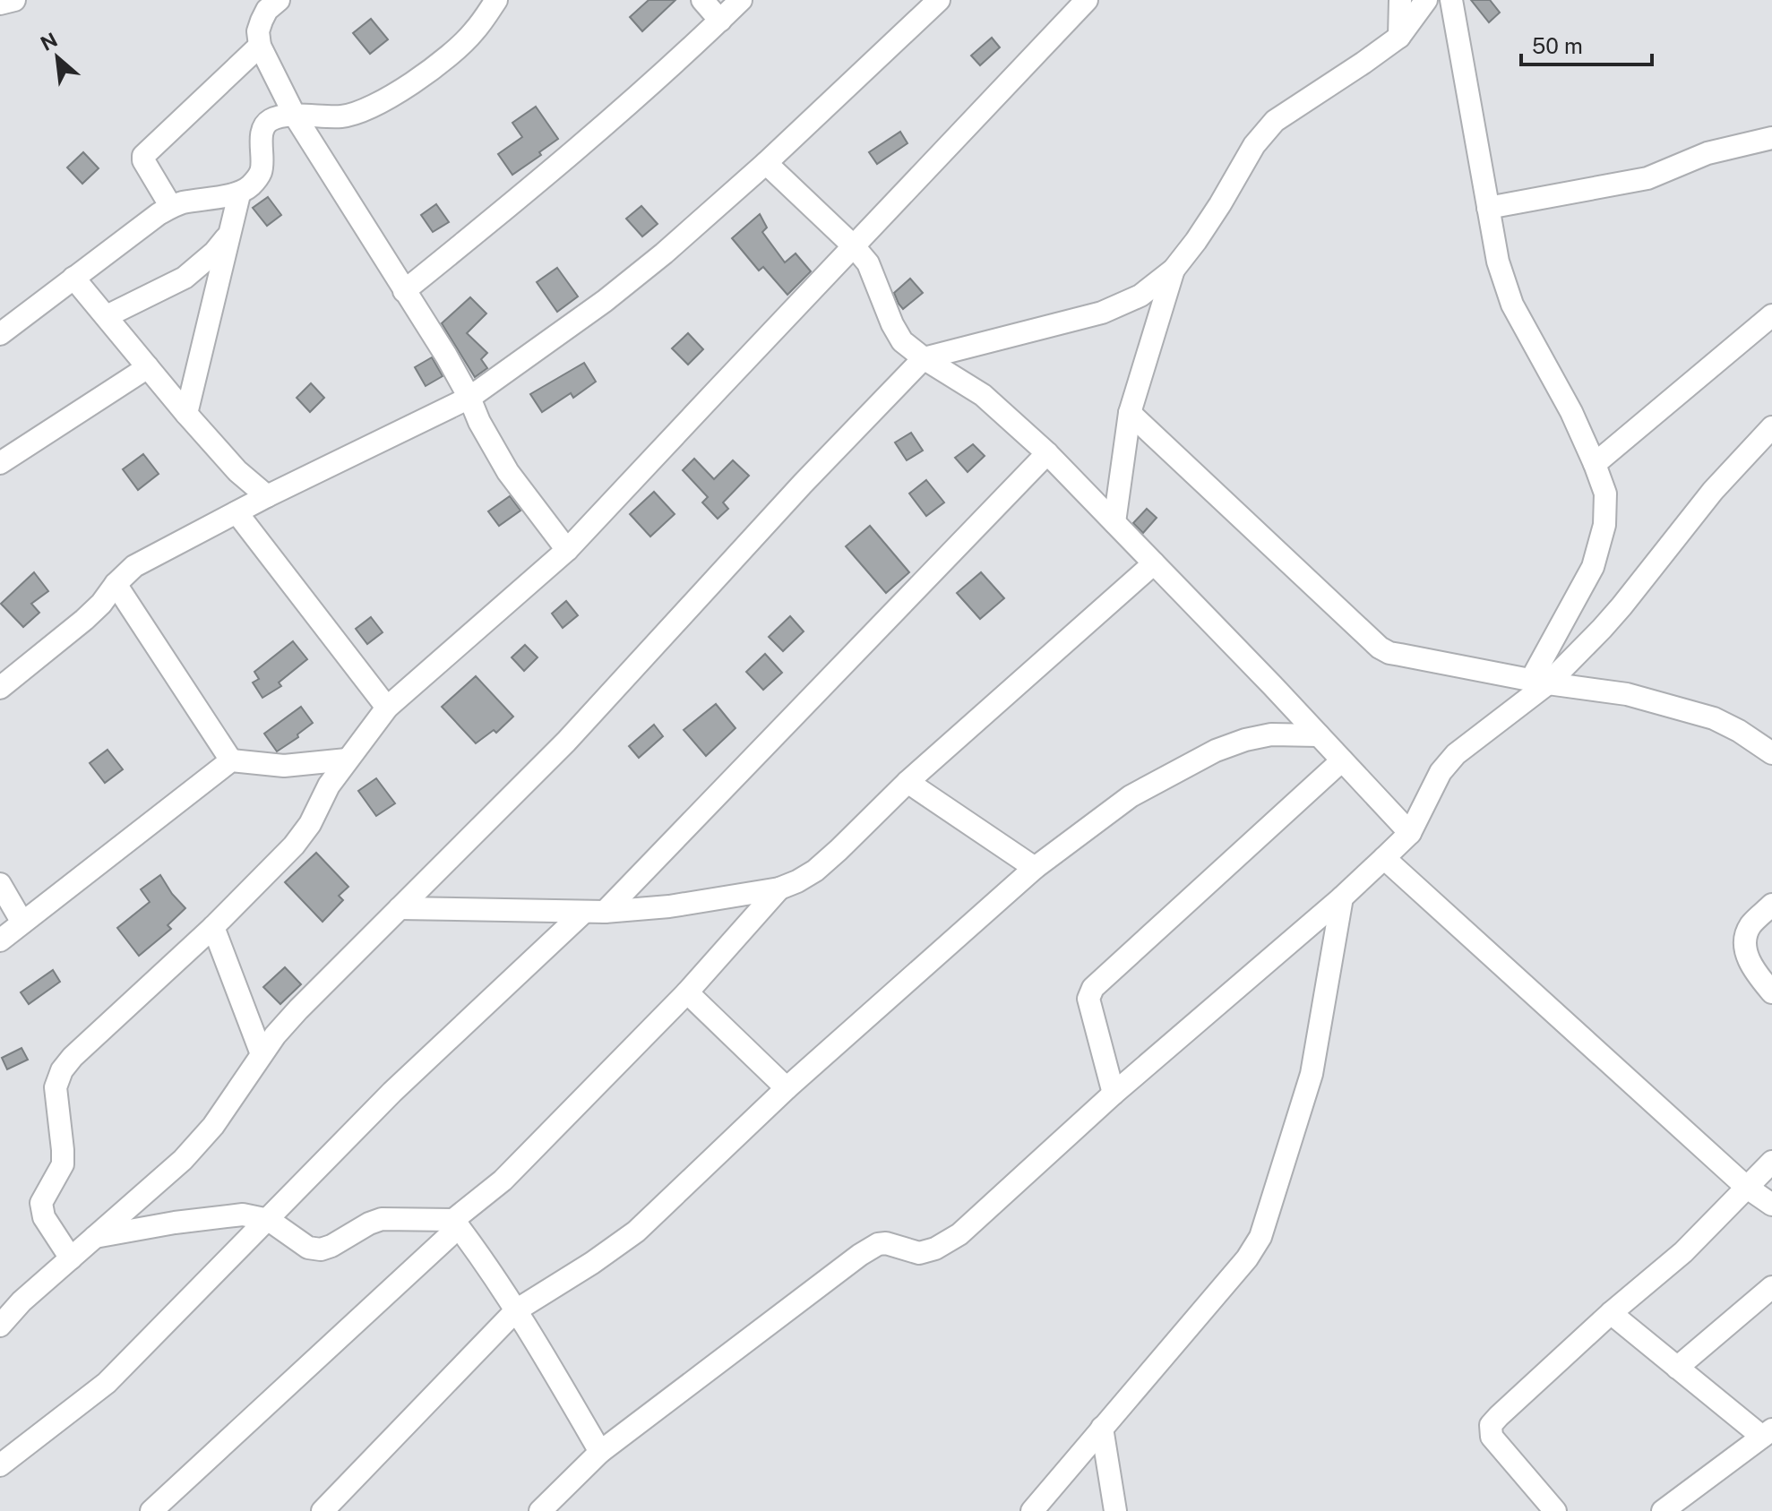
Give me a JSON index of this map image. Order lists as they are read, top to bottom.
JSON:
{
  "scale_bar": "50 m",
  "north": "top left"
}
